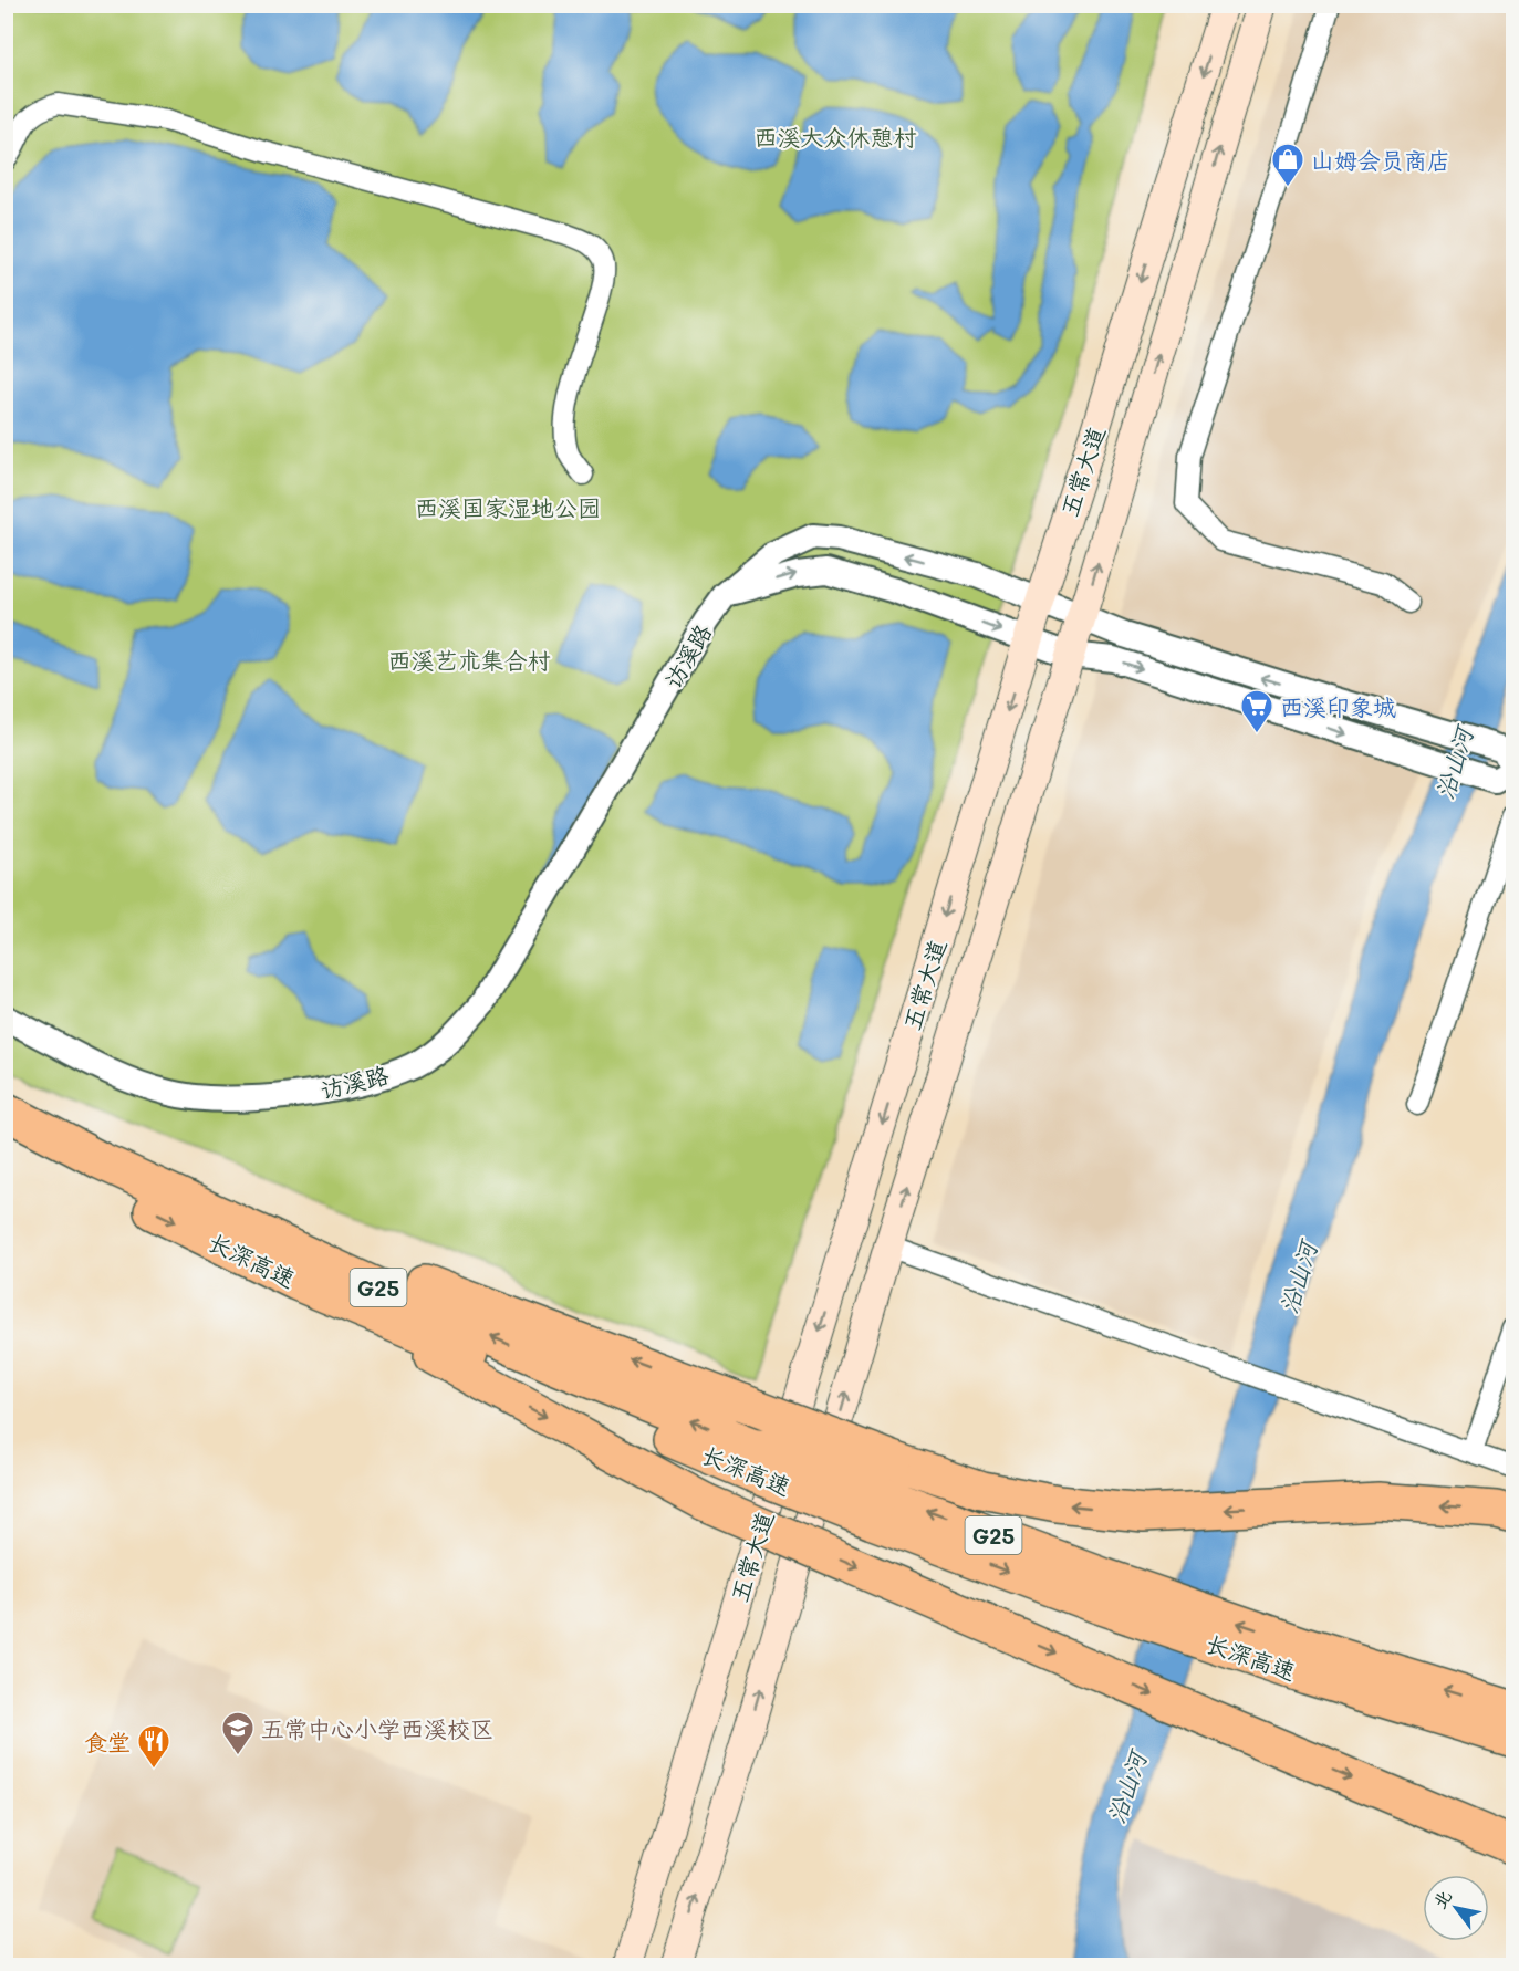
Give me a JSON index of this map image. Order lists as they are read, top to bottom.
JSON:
{
  "streets": {
    "highway": ["长深高速", "G25"],
    "main road": ["五常大道"],
    "street": ["访溪路"]
  },
  "crossings": [
    ["五常大道", "访溪路"]
  ],
  "water": ["沿山河"],
  "parks": ["西溪大众休憩村", "西溪国家湿地公园", "西溪艺术集合村"],
  "places": {
    "shop": ["山姆会员商店"],
    "supermarket": ["西溪印象城"],
    "school or university": ["五常中心小学西溪校区"],
    "restaurant": ["食堂"]
  },
  "north": "top left"
}
